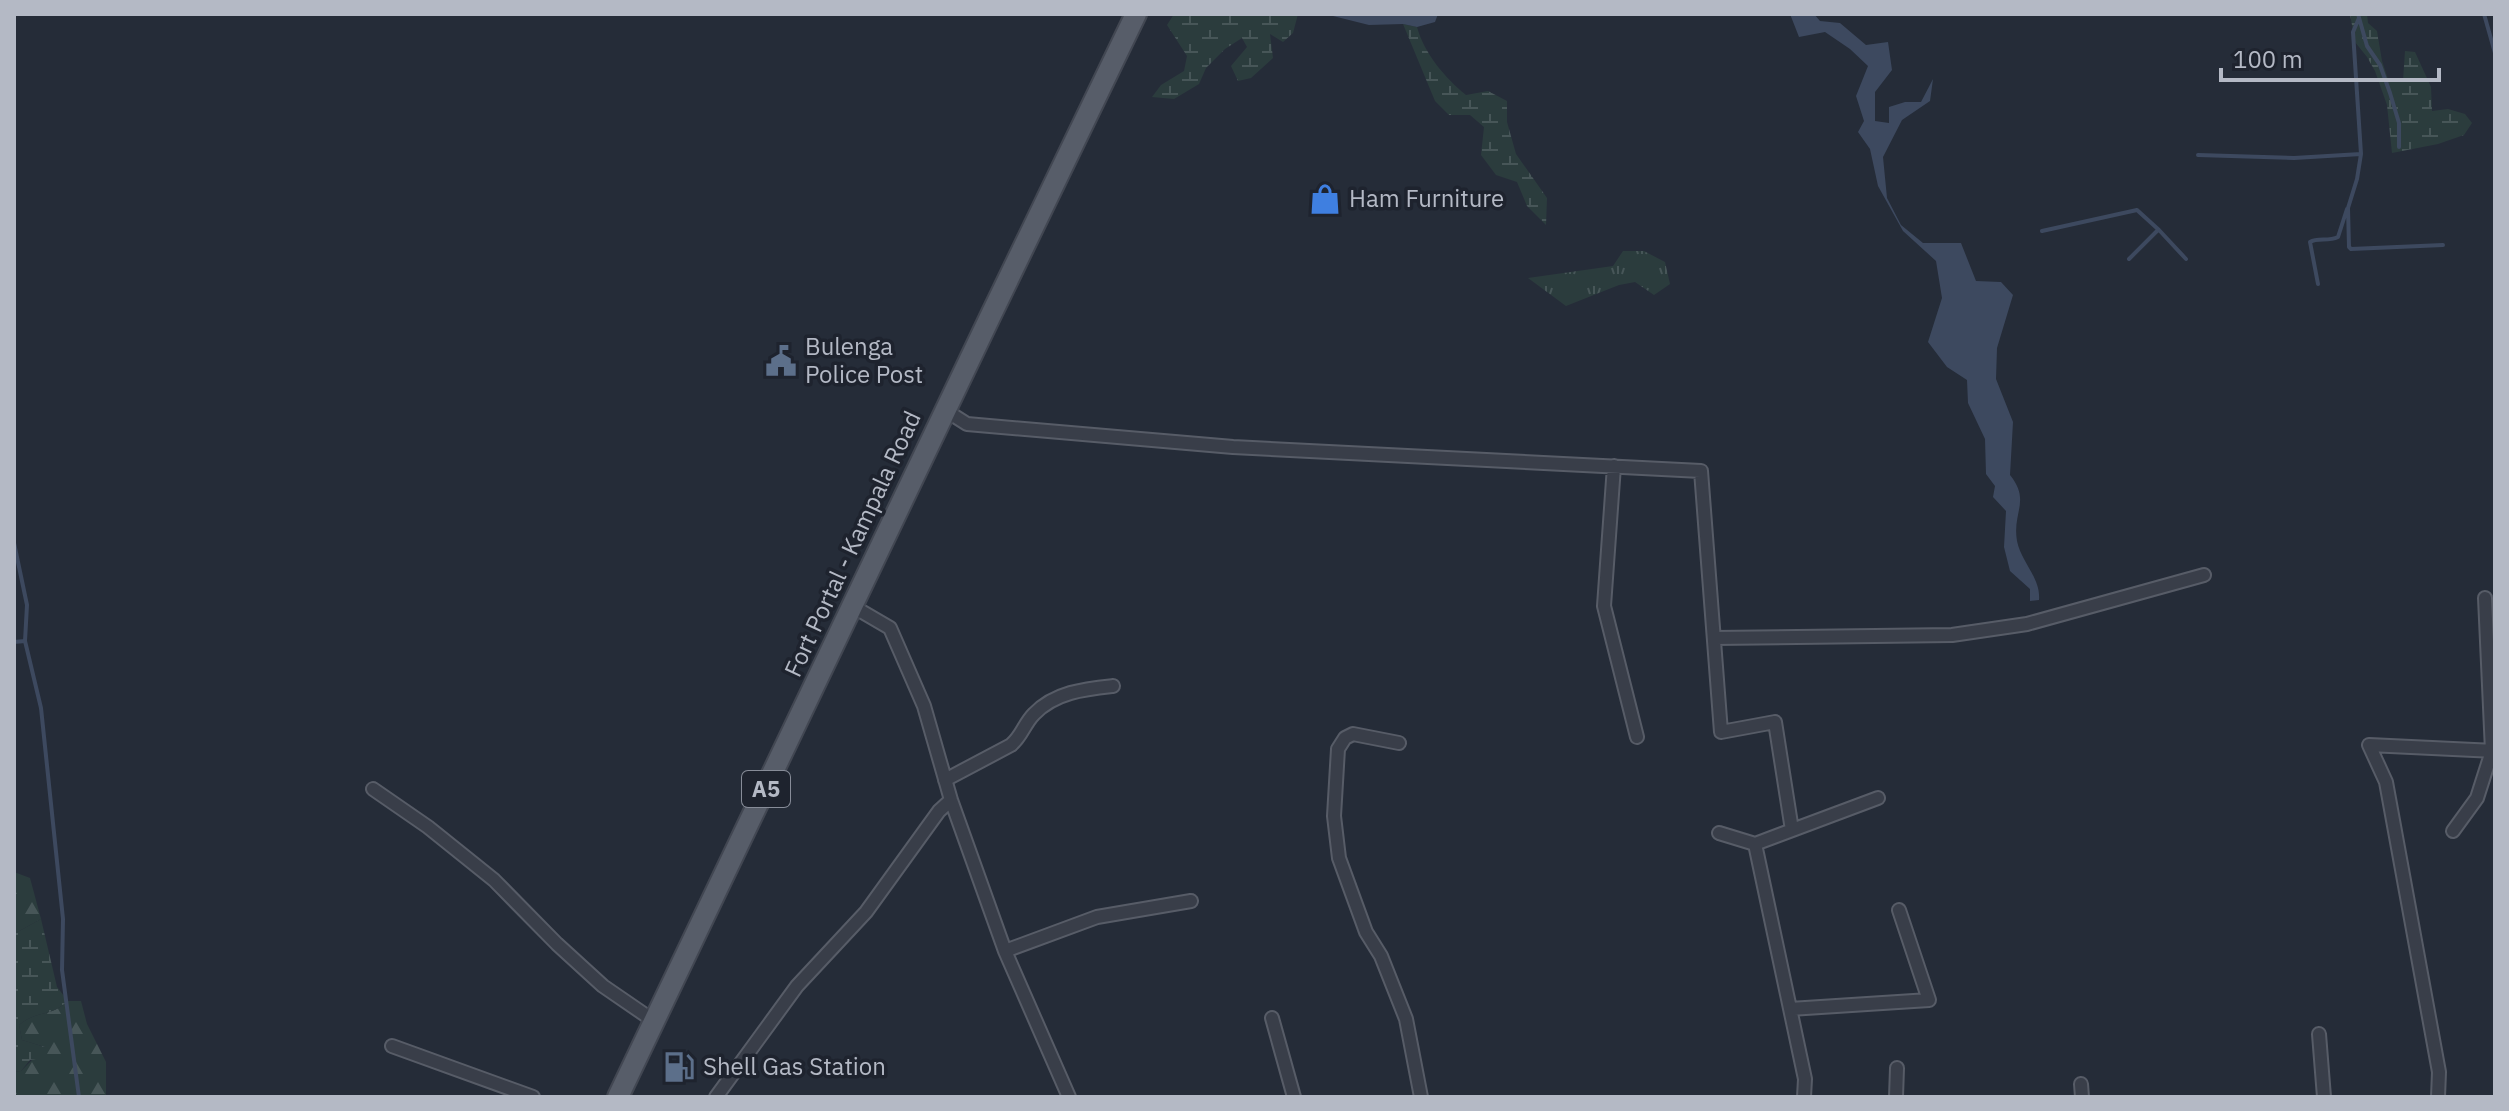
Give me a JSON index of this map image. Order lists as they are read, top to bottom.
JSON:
{
  "streets": {
    "main road": ["Fort Portal - Kampala Road", "A5"]
  },
  "places": {
    "shop": ["Ham Furniture"],
    "public building": ["Bulenga Police Post"],
    "fuel station": ["Shell Gas Station"]
  },
  "scale_bar": "100 m"
}
